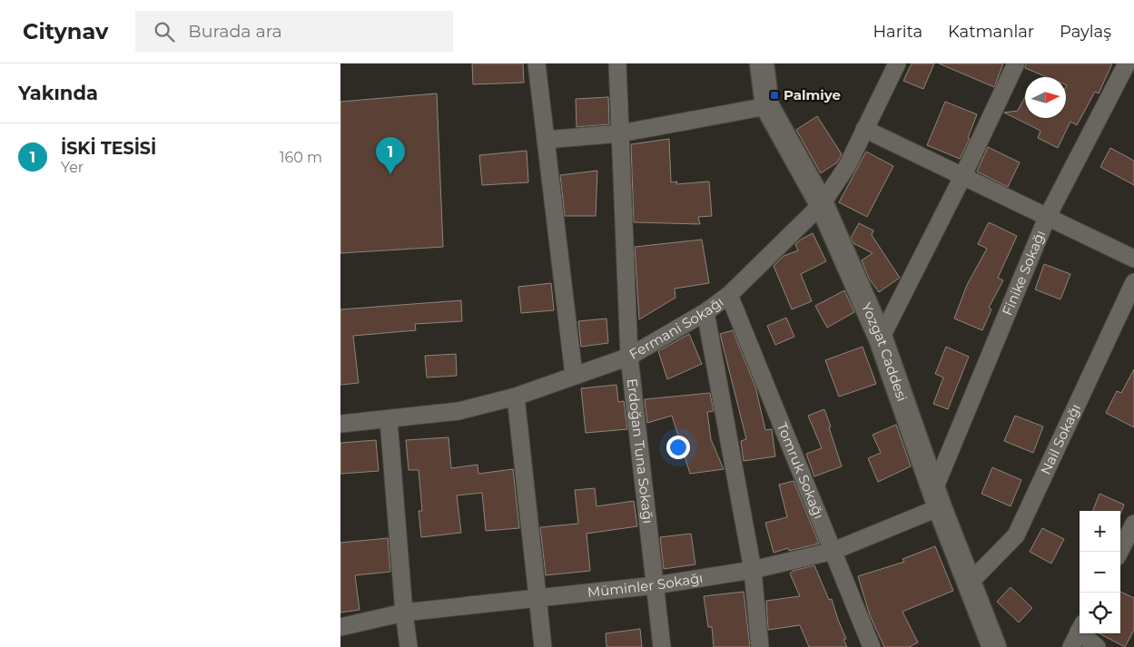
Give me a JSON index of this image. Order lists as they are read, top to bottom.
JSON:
{
  "streets": {
    "street": [
      "Finike Sokağı",
      "Fermani Sokağı",
      "Yozgat Caddesi",
      "Nail Sokağı",
      "Erdoğan Tuna Sokağı",
      "Tomruk Sokağı",
      "Müminler Sokağı"
    ]
  },
  "crossings": [
    ["Finike Sokağı", "Yozgat Caddesi"],
    ["Finike Sokağı", "Müminler Sokağı"],
    ["Fermani Sokağı", "Yozgat Caddesi"],
    ["Fermani Sokağı", "Erdoğan Tuna Sokağı"],
    ["Fermani Sokağı", "Tomruk Sokağı"],
    ["Yozgat Caddesi", "Nail Sokağı"],
    ["Yozgat Caddesi", "Müminler Sokağı"],
    ["Erdoğan Tuna Sokağı", "Müminler Sokağı"],
    ["Tomruk Sokağı", "Müminler Sokağı"]
  ],
  "places": {
    "transit": ["Palmiye"]
  },
  "north": "right",
  "page": {
    "header": "Citynav",
    "search": "Burada ara",
    "nav": ["Harita", "Katmanlar", "Paylaş"],
    "heading": "Yakında",
    "list": [
      {
        "mark": "1",
        "name": "İSKİ TESİSİ",
        "note": "Yer",
        "value": "160 m"
      }
    ],
    "pins": "1",
    "map_buttons": ["+", "−"]
  }
}
